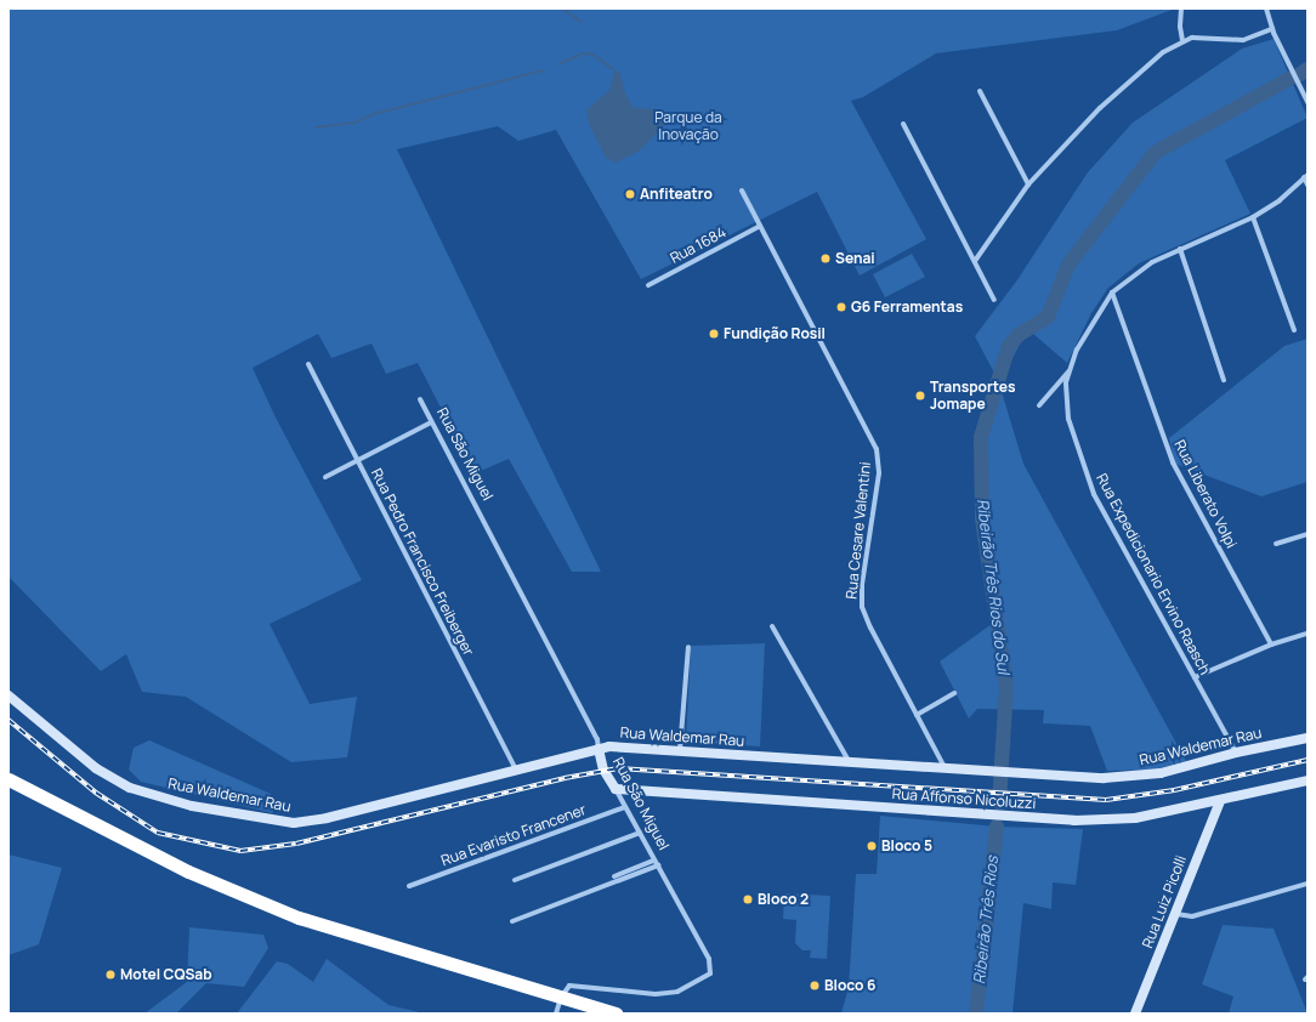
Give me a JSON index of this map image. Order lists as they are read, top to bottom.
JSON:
{
  "streets": {
    "street": [
      "Rua 1684",
      "Rua São Miguel",
      "Rua Liberato Volpi",
      "Rua Cesare Valentini",
      "Rua Pedro Francisco Freiberger",
      "Rua Expedicionario Ervino Raasch",
      "Rua Waldemar Rau",
      "Rua Affonso Nicoluzzi",
      "Rua Evaristo Francener",
      "Rua Luiz Picolli"
    ]
  },
  "crossings": [
    ["Rua 1684", "Rua Cesare Valentini"],
    ["Rua São Miguel", "Rua Waldemar Rau"],
    ["Rua São Miguel", "Rua Affonso Nicoluzzi"],
    ["Rua São Miguel", "Rua Evaristo Francener"],
    ["Rua Liberato Volpi", "Rua Expedicionario Ervino Raasch"],
    ["Rua Cesare Valentini", "Rua Waldemar Rau"],
    ["Rua Pedro Francisco Freiberger", "Rua Waldemar Rau"],
    ["Rua Expedicionario Ervino Raasch", "Rua Waldemar Rau"],
    ["Rua Affonso Nicoluzzi", "Rua Luiz Picolli"]
  ],
  "water": ["Ribeirão Três Rios do Sul", "Ribeirão Três Rios"],
  "parks": ["Parque da Inovação"],
  "places": [
    "Anfiteatro",
    "Senai",
    "G6 Ferramentas",
    "Fundição Rosil",
    "Transportes Jomape",
    "Bloco 5",
    "Bloco 2",
    "Motel CQSab",
    "Bloco 6"
  ]
}
